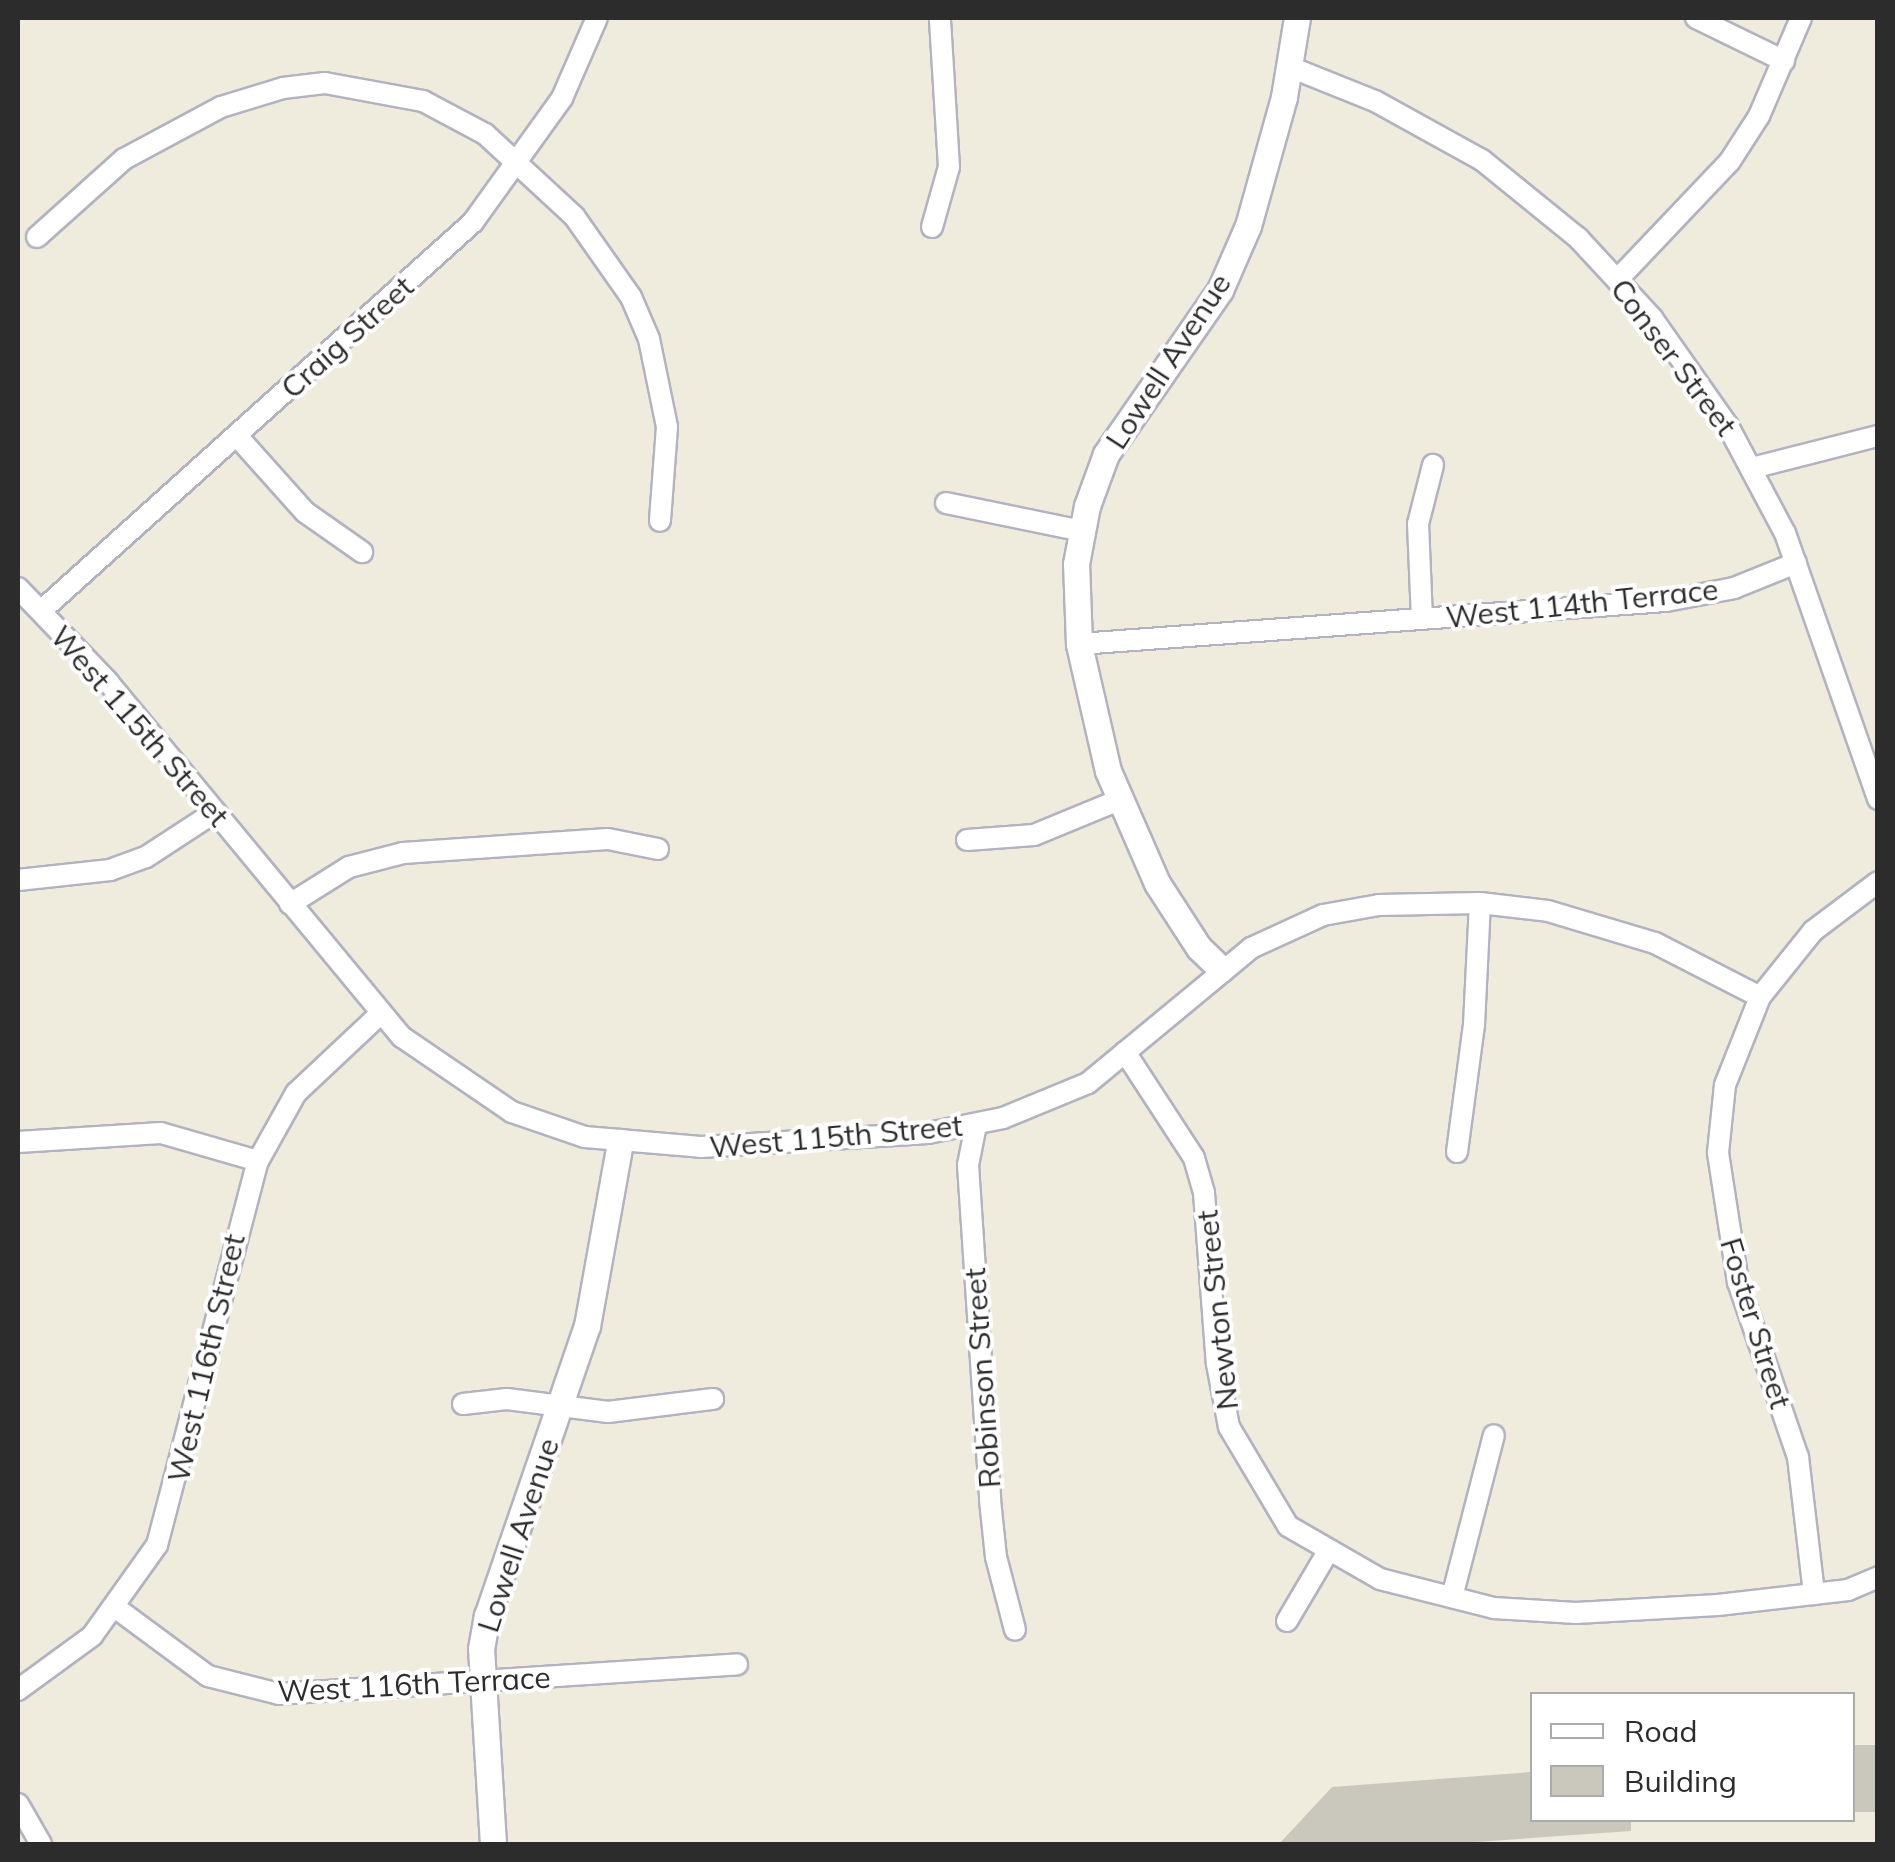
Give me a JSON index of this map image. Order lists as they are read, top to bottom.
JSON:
{
  "streets": {
    "street": [
      "Craig Street",
      "Conser Street",
      "Lowell Avenue",
      "West 114th Terrace",
      "West 115th Street",
      "Newton Street",
      "Foster Street",
      "West 116th Street",
      "Robinson Street",
      "West 116th Terrace"
    ]
  },
  "crossings": [
    ["Craig Street", "West 115th Street"],
    ["Conser Street", "Lowell Avenue"],
    ["Conser Street", "West 114th Terrace"],
    ["Lowell Avenue", "West 114th Terrace"],
    ["Lowell Avenue", "West 115th Street"],
    ["Lowell Avenue", "West 116th Terrace"],
    ["West 115th Street", "Newton Street"],
    ["West 115th Street", "Foster Street"],
    ["West 115th Street", "West 116th Street"],
    ["West 115th Street", "Robinson Street"],
    ["West 116th Street", "West 116th Terrace"]
  ],
  "legend": ["Road", "Building"]
}
